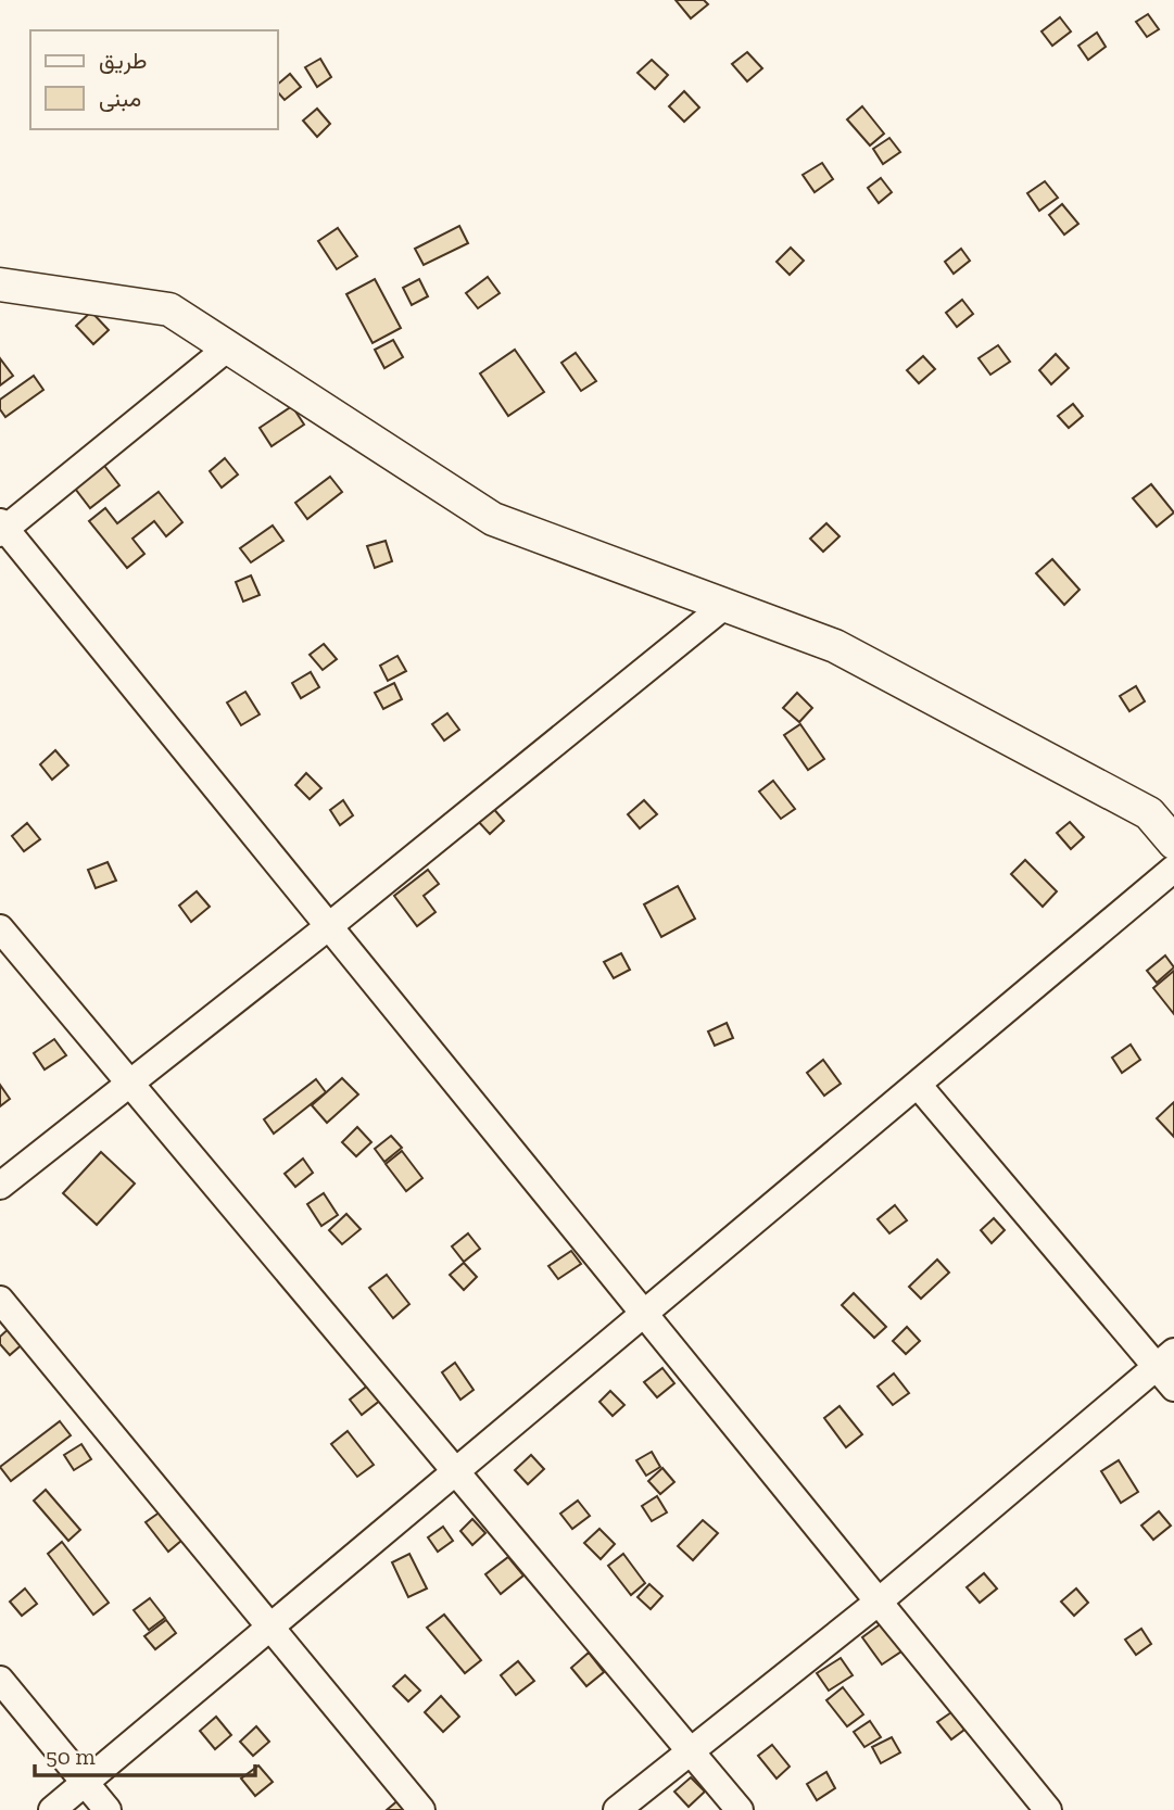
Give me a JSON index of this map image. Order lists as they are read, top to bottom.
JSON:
{
  "legend": ["طريق", "مبنى"],
  "scale_bar": "50 m"
}
